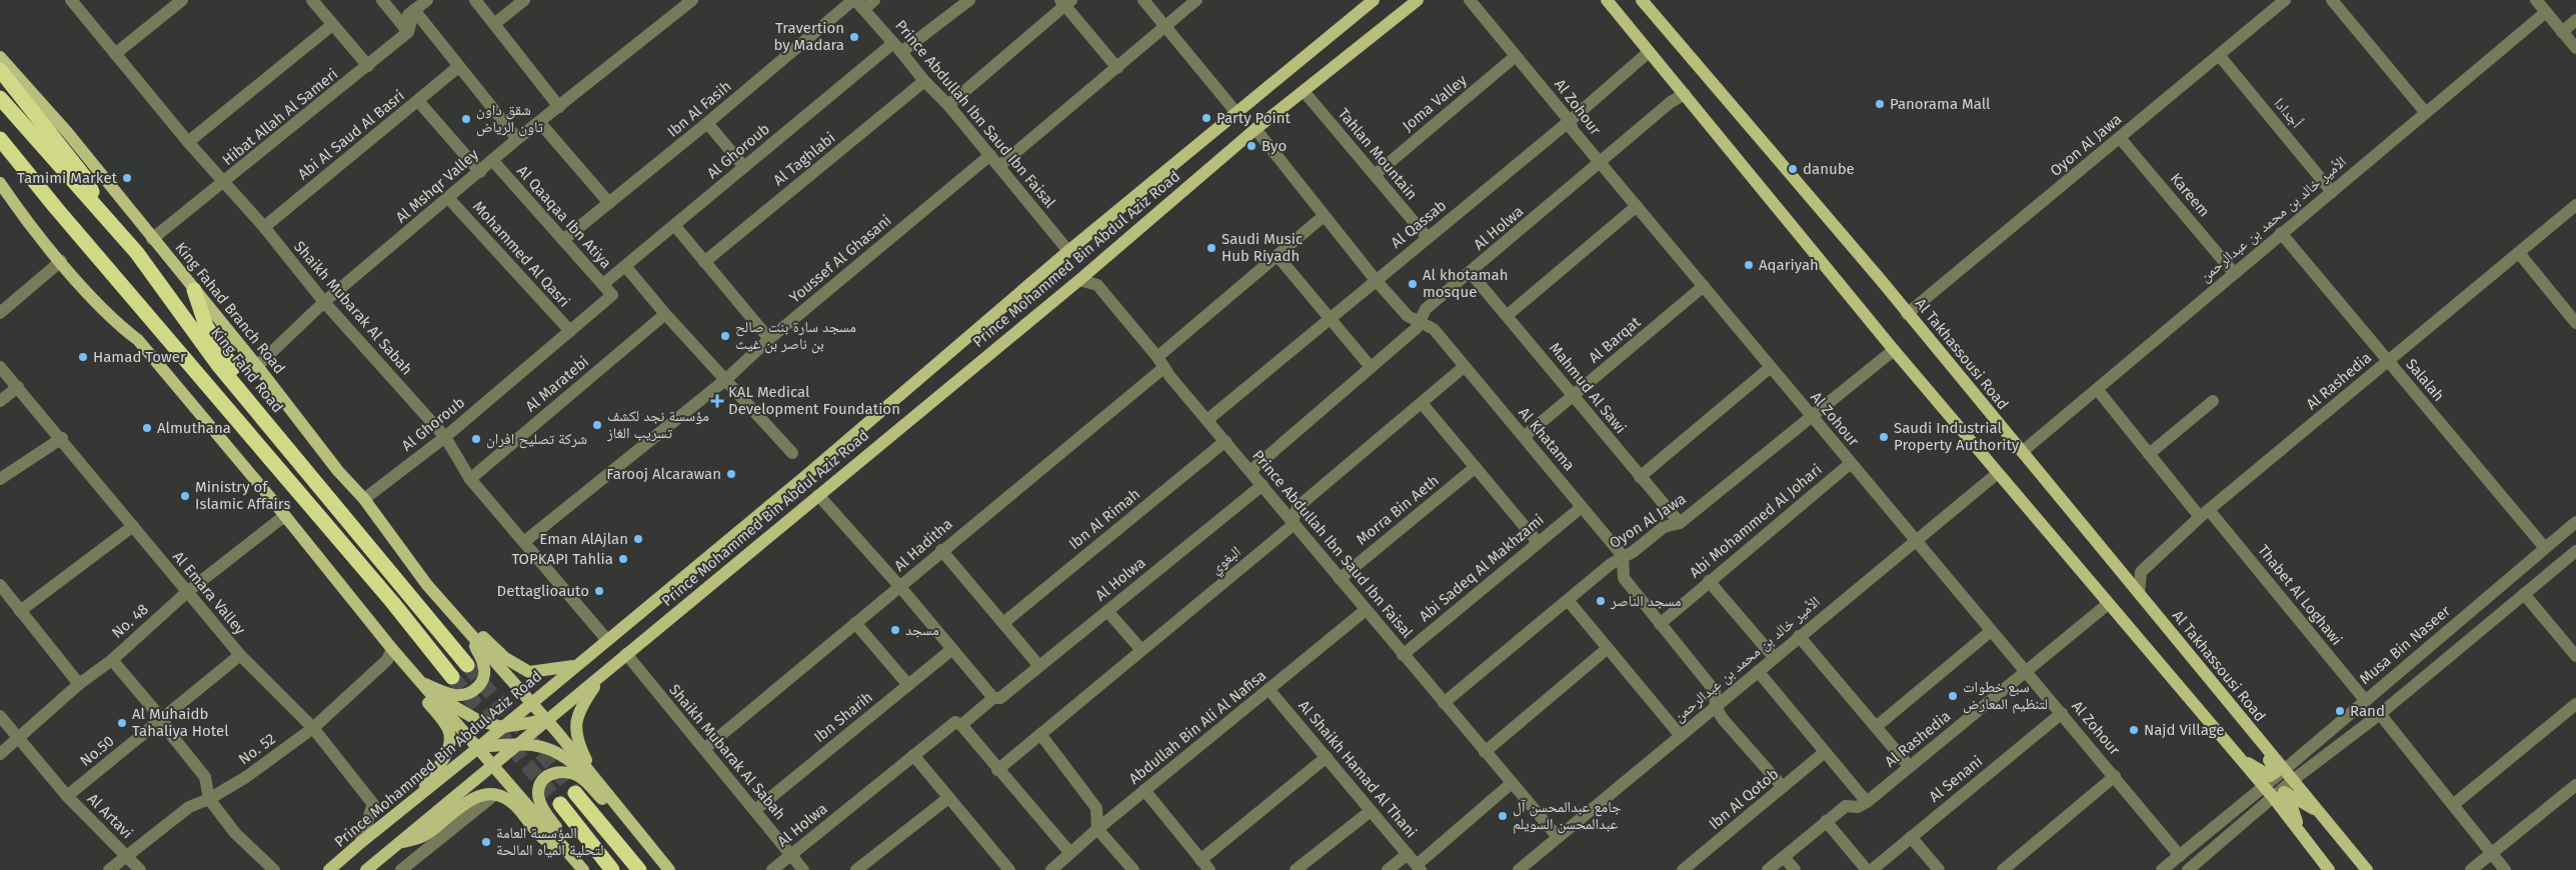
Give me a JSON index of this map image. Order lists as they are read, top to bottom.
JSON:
{
  "streets": {
    "highway": ["King Fahd Road"],
    "main road": ["Prince Mohammed Bin Abdul Aziz Road", "King Fahad Branch Road", "Al Takhassousi Road"],
    "street": [
      "Joma Valley",
      "Al Zohour",
      "Ibn Al Fasih",
      "أجدادا",
      "Prince Abdullah Ibn Saud Ibn Faisal",
      "Hibat Allah Al Sameri",
      "Abi Al Saud Al Basri",
      "Oyon Al Jawa",
      "Al Ghoroub",
      "Tahlan Mountain",
      "Al Taghlabi",
      "Al Mshqr Valley",
      "Kareem",
      "Al Qaaqaa Ibn Atiya",
      "الأمير خالد بن محمد بن عبدالرحمن",
      "Al Qassab",
      "Al Holwa",
      "Mohammed Al Qasri",
      "Youssef Al Ghasani",
      "Shaikh Mubarak Al Sabah",
      "Al Barqat",
      "Salalah",
      "Al Rashedia",
      "Al Maratebi",
      "Mahmud Al Sawi",
      "Al Khatama",
      "Morra Bin Aeth",
      "Ibn Al Rimah",
      "Abi Mohammed Al Johari",
      "Al Haditha",
      "البغوي",
      "Abi Sadeq Al Makhzami",
      "Al Emara Valley",
      "Thabet Al Loghawi",
      "No. 48",
      "Musa Bin Naseer",
      "Ibn Sharih",
      "Abdullah Bin Ali Al Nafisa",
      "No. 52",
      "No.50",
      "Al Shaikh Hamad Al Thani",
      "Al Senani",
      "Ibn Al Qotob",
      "Al Artavi"
    ]
  },
  "crossings": [
    ["Joma Valley", "Al Zohour"],
    ["Joma Valley", "Tahlan Mountain"],
    ["Al Zohour", "Oyon Al Jawa"],
    ["Al Zohour", "الأمير خالد بن محمد بن عبدالرحمن"],
    ["Al Zohour", "Al Qassab"],
    ["Al Zohour", "Al Holwa"],
    ["Al Zohour", "Al Barqat"],
    ["Al Zohour", "Al Rashedia"],
    ["Al Zohour", "Abi Mohammed Al Johari"],
    ["Al Zohour", "Musa Bin Naseer"],
    ["Al Zohour", "Al Senani"],
    ["Ibn Al Fasih", "Prince Abdullah Ibn Saud Ibn Faisal"],
    ["Ibn Al Fasih", "Al Qaaqaa Ibn Atiya"],
    ["أجدادا", "Oyon Al Jawa"],
    ["أجدادا", "الأمير خالد بن محمد بن عبدالرحمن"],
    ["Prince Abdullah Ibn Saud Ibn Faisal", "Oyon Al Jawa"],
    ["Prince Abdullah Ibn Saud Ibn Faisal", "Al Ghoroub"],
    ["Prince Abdullah Ibn Saud Ibn Faisal", "Al Taghlabi"],
    ["Prince Abdullah Ibn Saud Ibn Faisal", "الأمير خالد بن محمد بن عبدالرحمن"],
    ["Prince Abdullah Ibn Saud Ibn Faisal", "Al Qassab"],
    ["Prince Abdullah Ibn Saud Ibn Faisal", "Al Holwa"],
    ["Prince Abdullah Ibn Saud Ibn Faisal", "Youssef Al Ghasani"],
    ["Prince Abdullah Ibn Saud Ibn Faisal", "Prince Mohammed Bin Abdul Aziz Road"],
    ["Prince Abdullah Ibn Saud Ibn Faisal", "Morra Bin Aeth"],
    ["Prince Abdullah Ibn Saud Ibn Faisal", "Ibn Al Rimah"],
    ["Prince Abdullah Ibn Saud Ibn Faisal", "Al Haditha"],
    ["Prince Abdullah Ibn Saud Ibn Faisal", "البغوي"],
    ["Prince Abdullah Ibn Saud Ibn Faisal", "Abi Sadeq Al Makhzami"],
    ["Prince Abdullah Ibn Saud Ibn Faisal", "Abdullah Bin Ali Al Nafisa"],
    ["Hibat Allah Al Sameri", "King Fahad Branch Road"],
    ["Hibat Allah Al Sameri", "Shaikh Mubarak Al Sabah"],
    ["Abi Al Saud Al Basri", "Shaikh Mubarak Al Sabah"],
    ["Oyon Al Jawa", "Kareem"],
    ["Oyon Al Jawa", "Al Takhassousi Road"],
    ["Oyon Al Jawa", "Mahmud Al Sawi"],
    ["Oyon Al Jawa", "Al Khatama"],
    ["Al Ghoroub", "Al Qaaqaa Ibn Atiya"],
    ["Al Ghoroub", "Mohammed Al Qasri"],
    ["Al Ghoroub", "King Fahad Branch Road"],
    ["Al Ghoroub", "Shaikh Mubarak Al Sabah"],
    ["Tahlan Mountain", "Al Qassab"],
    ["Tahlan Mountain", "Prince Mohammed Bin Abdul Aziz Road"],
    ["Al Mshqr Valley", "Al Qaaqaa Ibn Atiya"],
    ["Al Mshqr Valley", "Mohammed Al Qasri"],
    ["Al Mshqr Valley", "King Fahad Branch Road"],
    ["Al Mshqr Valley", "Shaikh Mubarak Al Sabah"],
    ["Kareem", "الأمير خالد بن محمد بن عبدالرحمن"],
    ["الأمير خالد بن محمد بن عبدالرحمن", "Al Takhassousi Road"],
    ["الأمير خالد بن محمد بن عبدالرحمن", "Salalah"],
    ["الأمير خالد بن محمد بن عبدالرحمن", "Thabet Al Loghawi"],
    ["Al Qassab", "Al Khatama"],
    ["Al Holwa", "Shaikh Mubarak Al Sabah"],
    ["Al Holwa", "Mahmud Al Sawi"],
    ["Al Holwa", "Al Khatama"],
    ["Youssef Al Ghasani", "Shaikh Mubarak Al Sabah"],
    ["Prince Mohammed Bin Abdul Aziz Road", "Shaikh Mubarak Al Sabah"],
    ["Prince Mohammed Bin Abdul Aziz Road", "Al Khatama"],
    ["Prince Mohammed Bin Abdul Aziz Road", "Al Emara Valley"],
    ["Shaikh Mubarak Al Sabah", "Al Maratebi"],
    ["Shaikh Mubarak Al Sabah", "Al Haditha"],
    ["Shaikh Mubarak Al Sabah", "Ibn Sharih"],
    ["Al Barqat", "Mahmud Al Sawi"],
    ["Al Barqat", "Al Khatama"],
    ["Al Takhassousi Road", "Al Rashedia"],
    ["Al Takhassousi Road", "Musa Bin Naseer"],
    ["Salalah", "Al Rashedia"],
    ["Salalah", "Musa Bin Naseer"],
    ["Al Rashedia", "Thabet Al Loghawi"],
    ["Al Khatama", "Al Haditha"],
    ["Al Khatama", "البغوي"],
    ["Al Khatama", "Abi Sadeq Al Makhzami"],
    ["Al Emara Valley", "No. 48"],
    ["Al Emara Valley", "No. 52"],
    ["Al Emara Valley", "No.50"],
    ["Thabet Al Loghawi", "Musa Bin Naseer"],
    ["No. 48", "Al Artavi"],
    ["Abdullah Bin Ali Al Nafisa", "Al Shaikh Hamad Al Thani"],
    ["No. 52", "Al Artavi"],
    ["No.50", "Al Artavi"]
  ],
  "places": {
    "other": [
      "Travertion by Madara",
      "Panorama Mall",
      "Party Point",
      "شقق داون تاون الرياض",
      "Byo",
      "danube",
      "Tamimi Market",
      "Saudi Music Hub Riyadh",
      "Aqariyah",
      "Al khotamah mosque",
      "مسجد سارة بنت صالح بن ناصر بن غيث",
      "Hamad Tower",
      "مؤسسة نجد لكشف تسريب الغاز",
      "Almuthana",
      "Saudi Industrial Property Authority",
      "شركة تصليح افران",
      "Farooj Alcarawan",
      "Ministry of Islamic Affairs",
      "Eman AlAjlan",
      "TOPKAPI Tahlia",
      "Dettaglioauto",
      "مسجد الناصر",
      "مسجد",
      "سبع خطوات لتنظيم المعارض",
      "Rand",
      "Al Muhaidb Tahaliya Hotel",
      "Najd Village",
      "جامع عبدالمحسن آل عبدالمحسن السويلم",
      "المؤسسة العامة لتحلية المياه المالحة"
    ],
    "health": ["KAL Medical Development Foundation"]
  }
}
